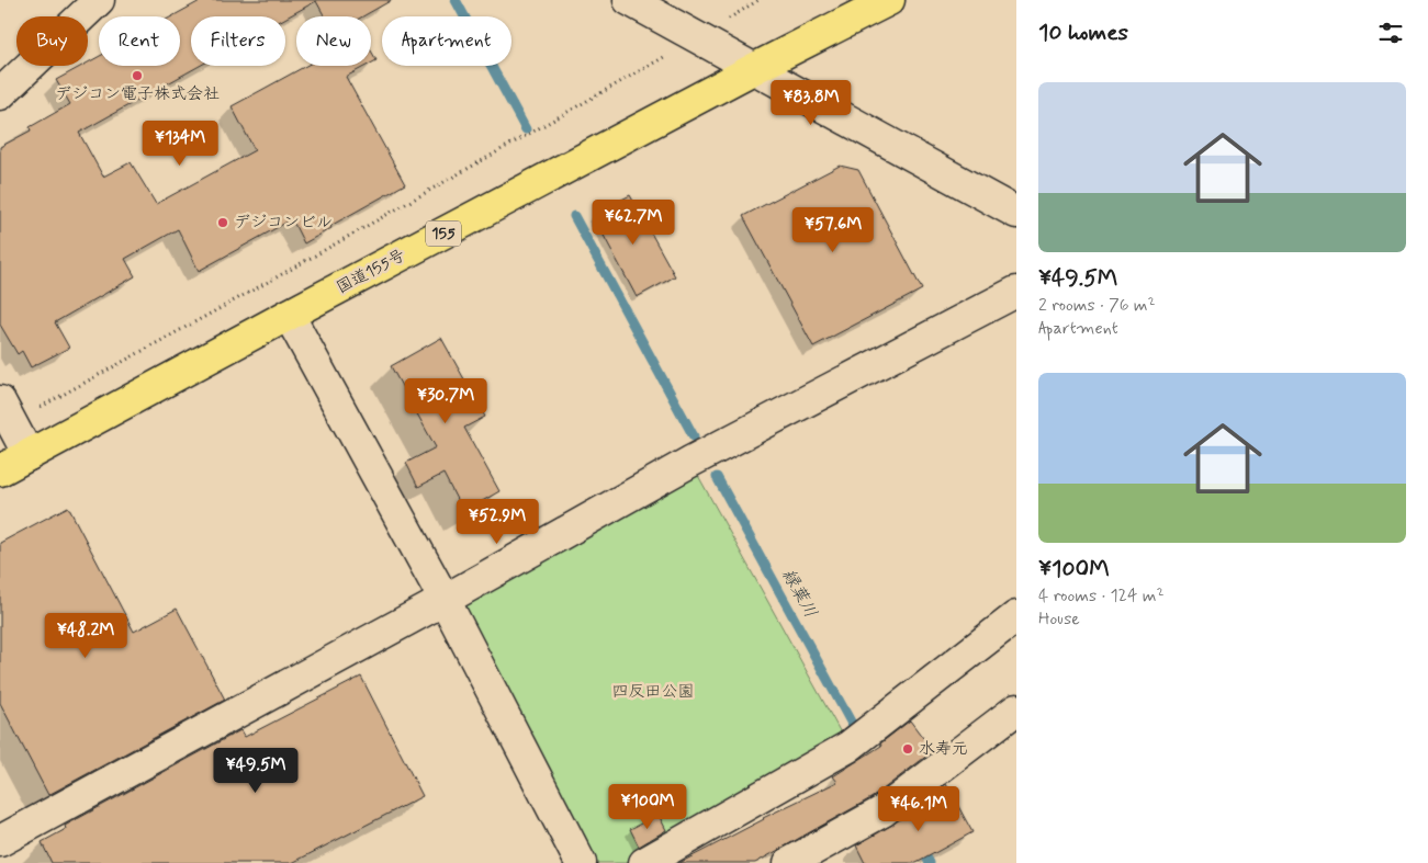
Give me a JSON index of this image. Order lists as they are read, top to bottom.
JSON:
{
  "streets": {
    "highway": ["155", "国道155号"]
  },
  "water": ["縁葉川"],
  "parks": ["四反田公園"],
  "places": ["デジコン電子株式会社", "デジコンビル", "水寿元"],
  "page": {
    "heading": "10 homes",
    "chip": [
      "Buy",
      "Rent",
      "Filters",
      "New",
      "Apartment"
    ],
    "list": [
      {
        "name": "¥49.5M",
        "note": "2 rooms · 76 m² · Apartment"
      },
      {
        "name": "¥100M",
        "note": "4 rooms · 124 m² · House"
      }
    ],
    "price": [
      "¥83.8M",
      "¥134M",
      "¥62.7M",
      "¥57.6M",
      "¥30.7M",
      "¥52.9M",
      "¥48.2M",
      "¥49.5M",
      "¥100M",
      "¥46.1M"
    ]
  }
}
